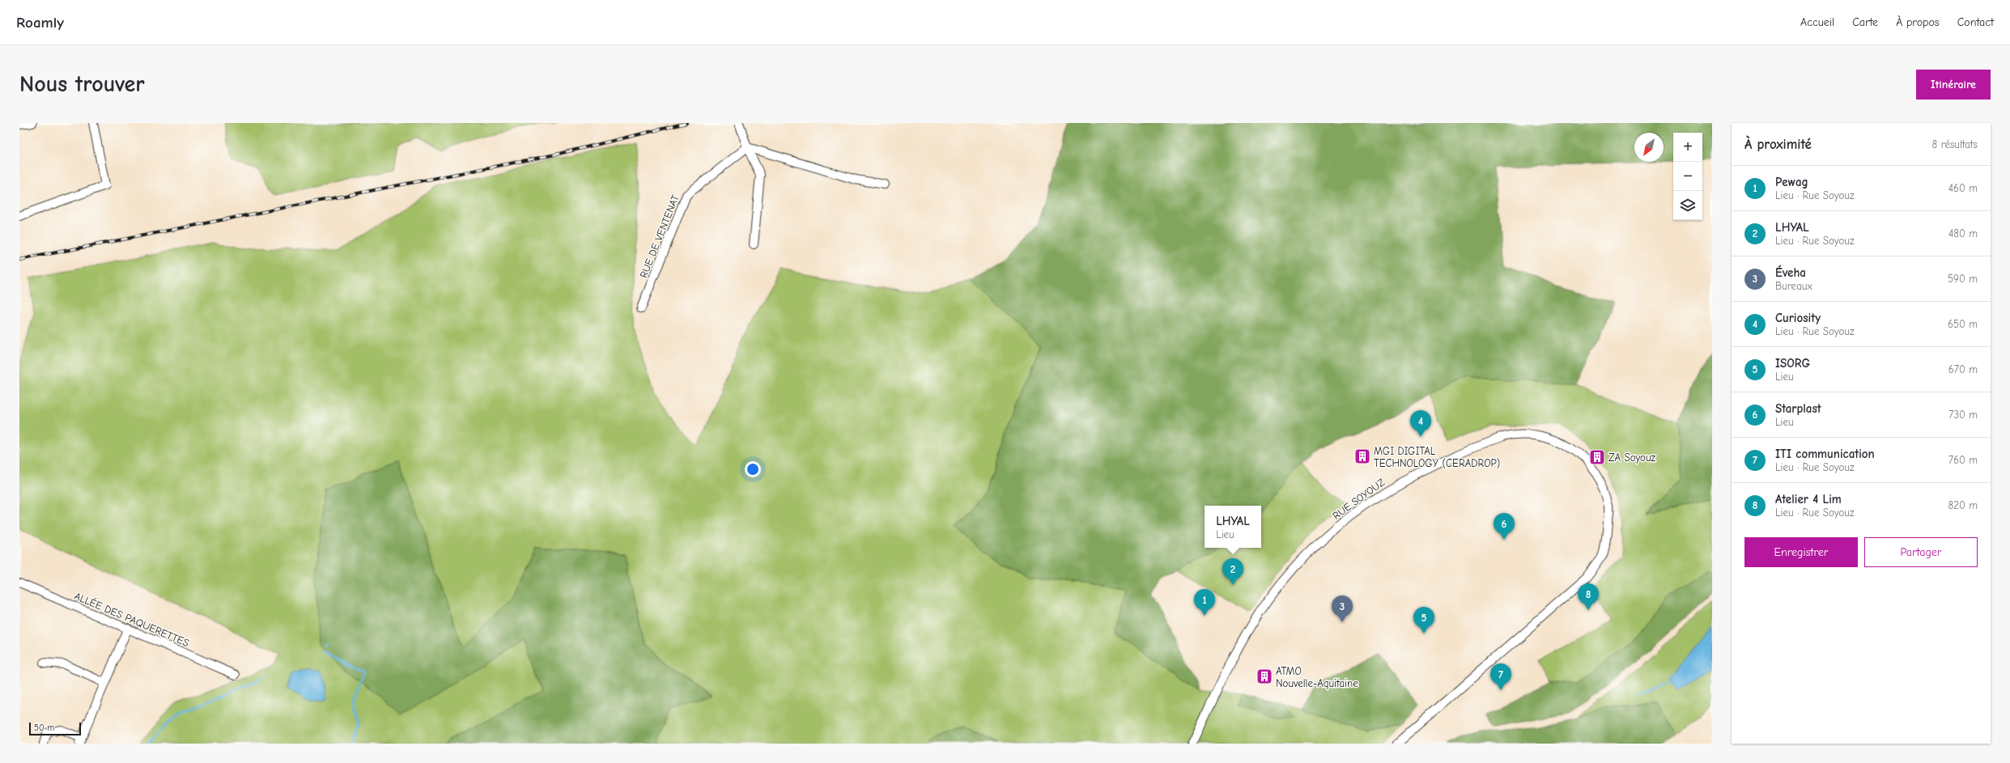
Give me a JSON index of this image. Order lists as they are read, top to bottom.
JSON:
{
  "streets": {
    "street": ["RUE DE VENTENAT", "RUE SOYOUZ", "ALLÉE DES PAQUERETTES"]
  },
  "places": {
    "building": ["MGI DIGITAL TECHNOLOGY (CERADROP)", "ZA Soyouz", "ATMO Nouvelle-Aquitaine"]
  },
  "scale_bar": "50 m",
  "north": "bottom left",
  "page": {
    "header": "Roamly",
    "nav": [
      "Accueil",
      "Carte",
      "À propos",
      "Contact"
    ],
    "buttons": [
      "Itinéraire",
      ["Enregistrer", "Partager"]
    ],
    "title": "Nous trouver",
    "heading": ["À proximité", "8 résultats"],
    "map_buttons": ["+", "−"],
    "list": [
      {
        "mark": "1",
        "name": "Pewag",
        "note": "Lieu · Rue Soyouz",
        "value": "460 m"
      },
      {
        "mark": "2",
        "name": "LHYAL",
        "note": "Lieu · Rue Soyouz",
        "value": "480 m"
      },
      {
        "mark": "3",
        "name": "Éveha",
        "note": "Bureaux",
        "value": "590 m"
      },
      {
        "mark": "4",
        "name": "Curiosity",
        "note": "Lieu · Rue Soyouz",
        "value": "650 m"
      },
      {
        "mark": "5",
        "name": "ISORG",
        "note": "Lieu",
        "value": "670 m"
      },
      {
        "mark": "6",
        "name": "Starplast",
        "note": "Lieu",
        "value": "730 m"
      },
      {
        "mark": "7",
        "name": "ITI communication",
        "note": "Lieu · Rue Soyouz",
        "value": "760 m"
      },
      {
        "mark": "8",
        "name": "Atelier 4 Lim",
        "note": "Lieu · Rue Soyouz",
        "value": "820 m"
      }
    ],
    "pins": [
      "4",
      "6",
      "2",
      "8",
      "1",
      "3",
      "5",
      "7"
    ],
    "popup": ["LHYAL", "Lieu"],
    "scale": "50 m"
  }
}
